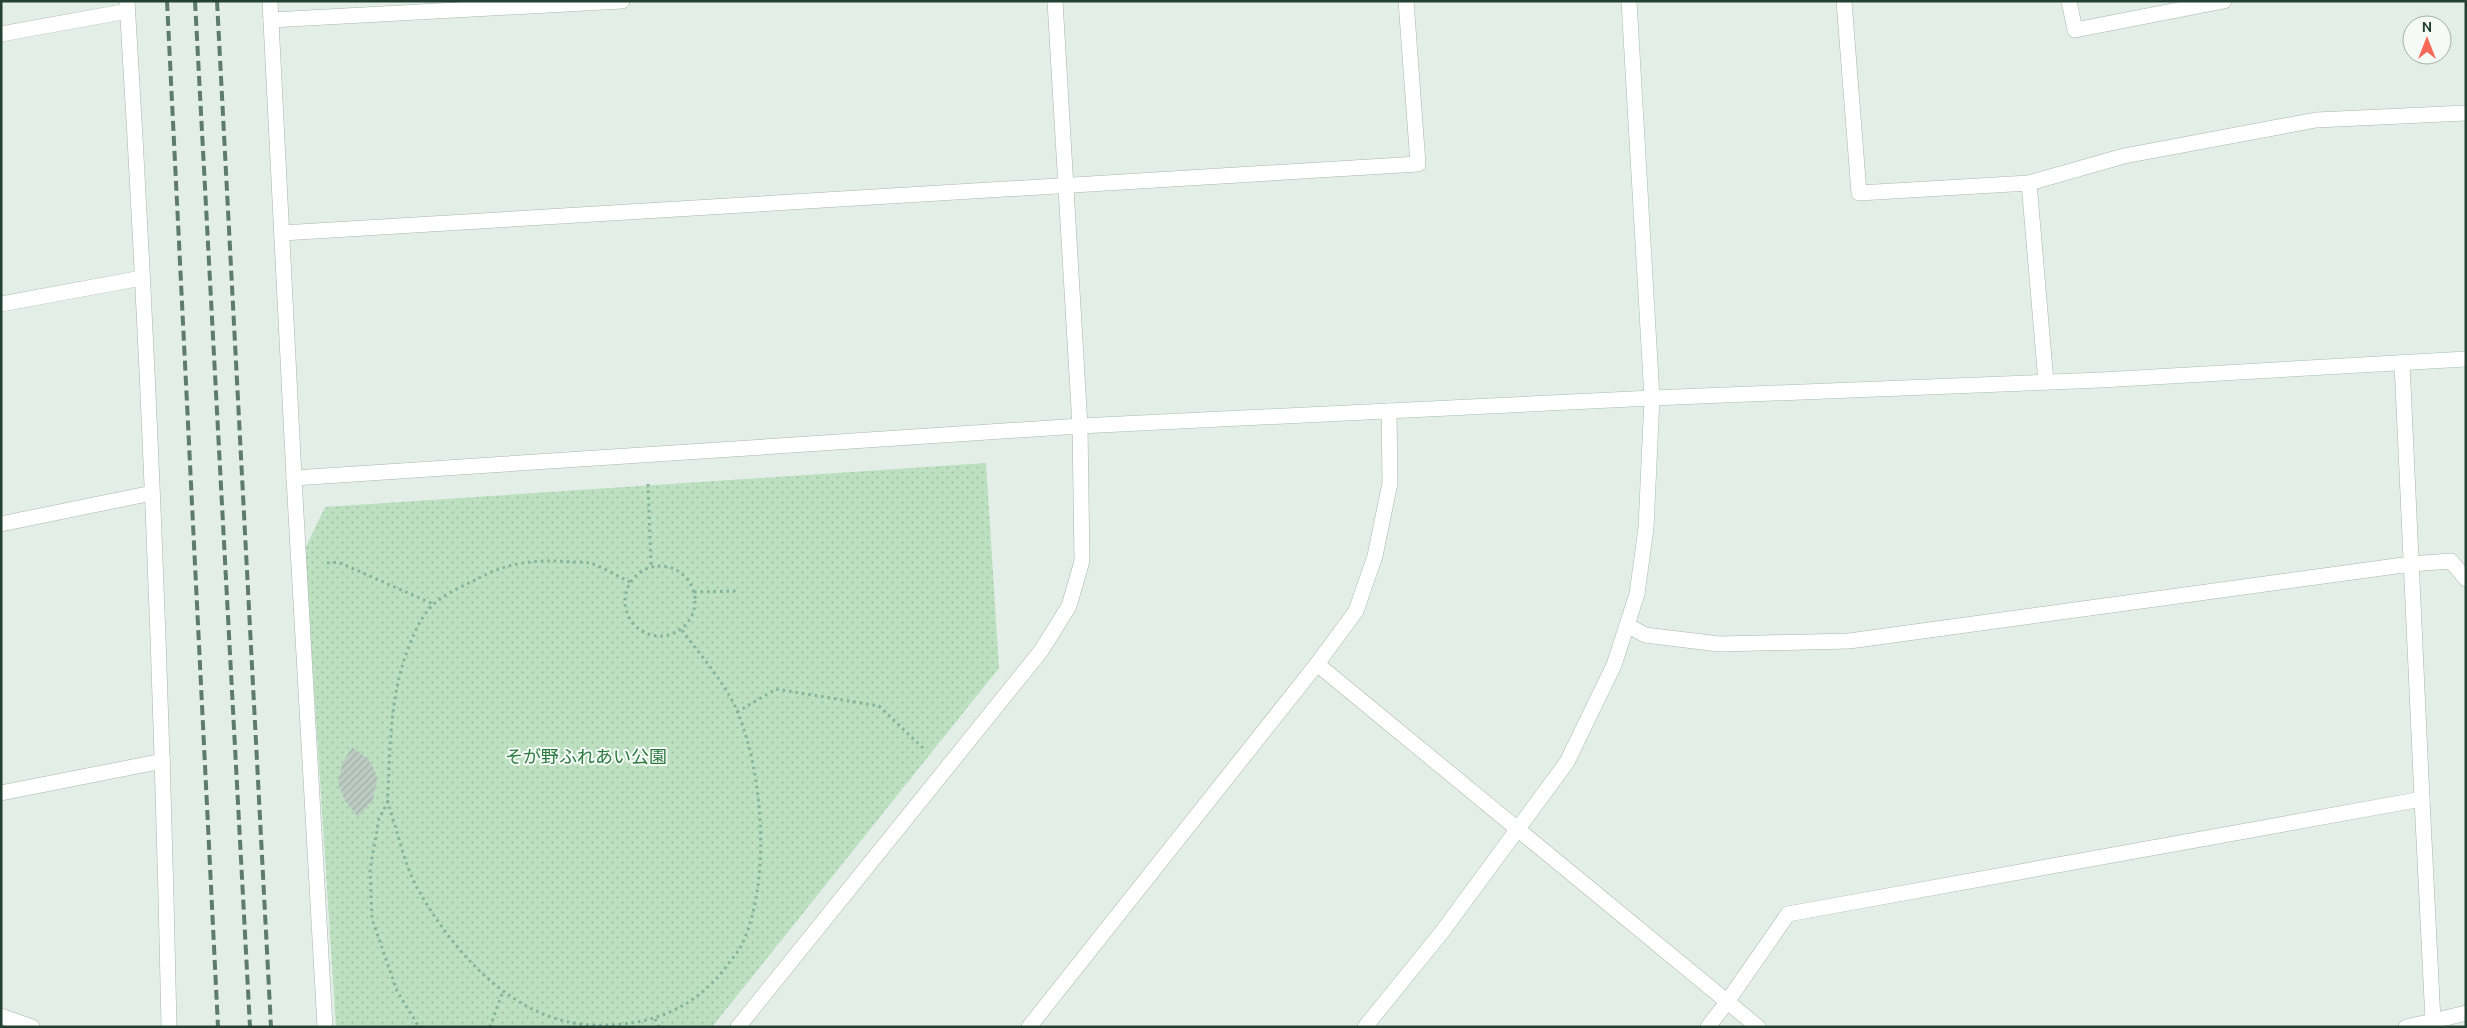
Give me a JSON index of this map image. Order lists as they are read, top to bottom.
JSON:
{
  "parks": ["そが野ふれあい公園"],
  "north": "top"
}
